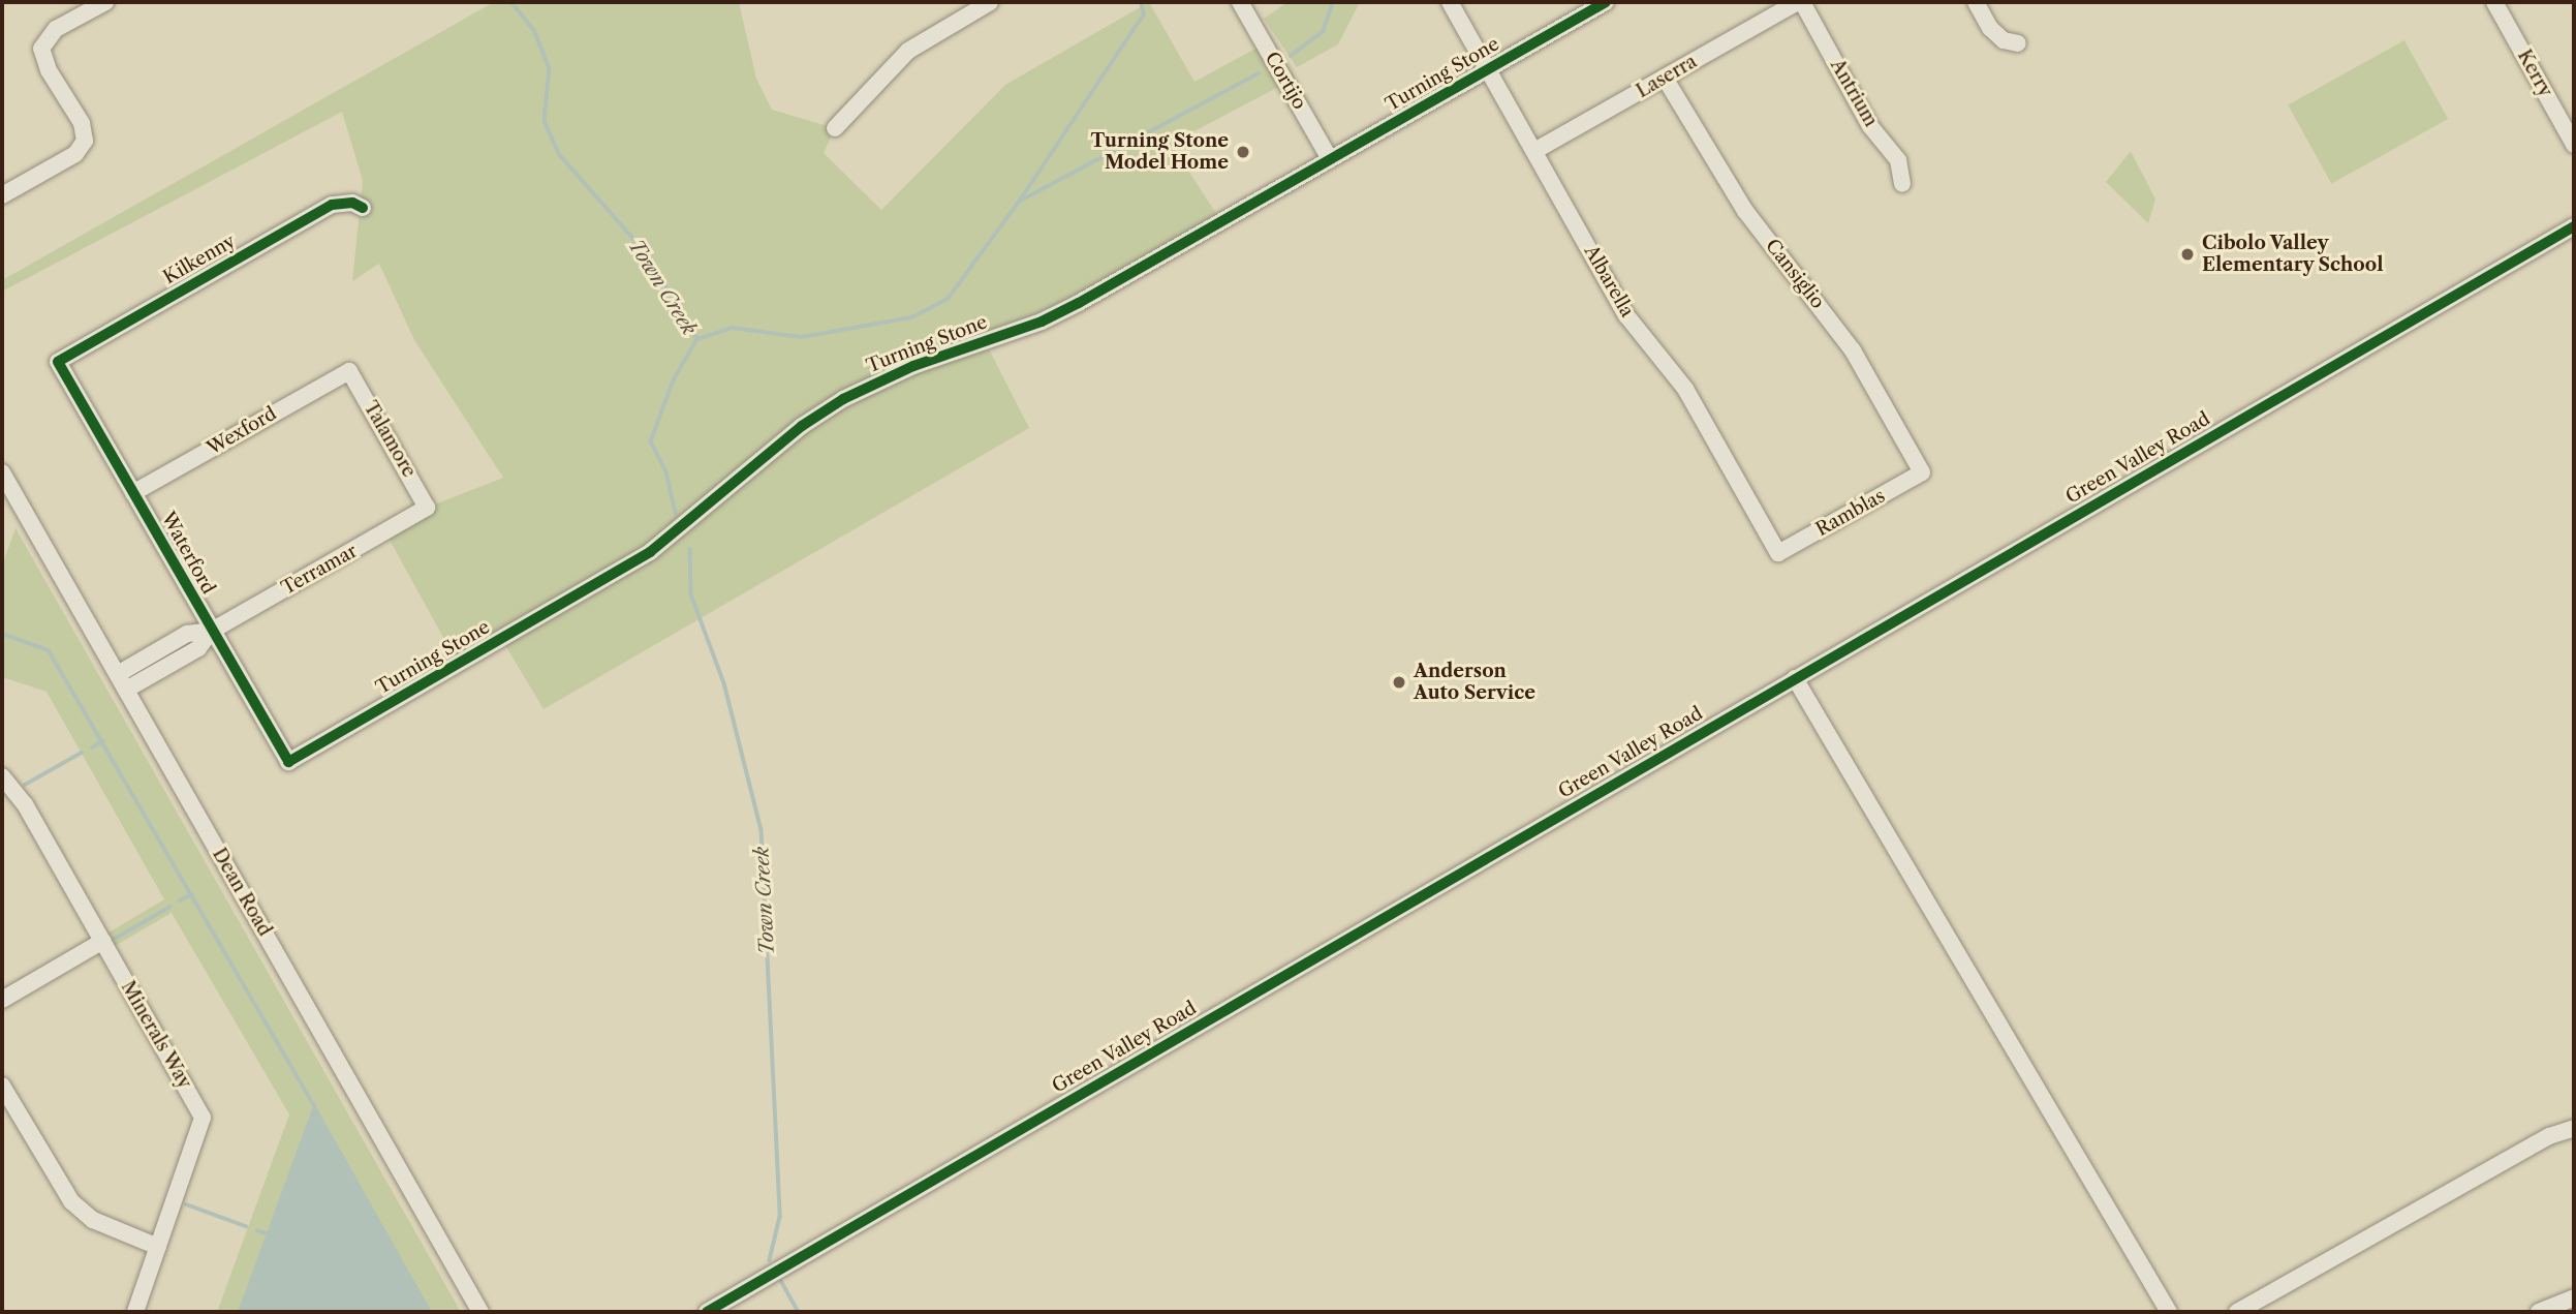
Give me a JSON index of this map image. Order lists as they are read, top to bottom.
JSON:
{
  "streets": {
    "street": [
      "Kerry",
      "Turning Stone",
      "Laserra",
      "Cortijo",
      "Antrium",
      "Kilkenny",
      "Cansiglio",
      "Albarella",
      "Wexford",
      "Talamore",
      "Green Valley Road",
      "Ramblas",
      "Waterford",
      "Terramar",
      "Dean Road",
      "Minerals Way"
    ]
  },
  "crossings": [
    ["Turning Stone", "Cortijo"],
    ["Turning Stone", "Albarella"],
    ["Turning Stone", "Waterford"],
    ["Laserra", "Antrium"],
    ["Laserra", "Cansiglio"],
    ["Laserra", "Albarella"],
    ["Kilkenny", "Waterford"],
    ["Cansiglio", "Ramblas"],
    ["Albarella", "Ramblas"],
    ["Wexford", "Talamore"],
    ["Wexford", "Waterford"],
    ["Talamore", "Terramar"],
    ["Waterford", "Terramar"],
    ["Terramar", "Dean Road"]
  ],
  "water": ["Town Creek"],
  "places": ["Turning Stone Model Home", "Cibolo Valley Elementary School", "Anderson Auto Service"]
}
